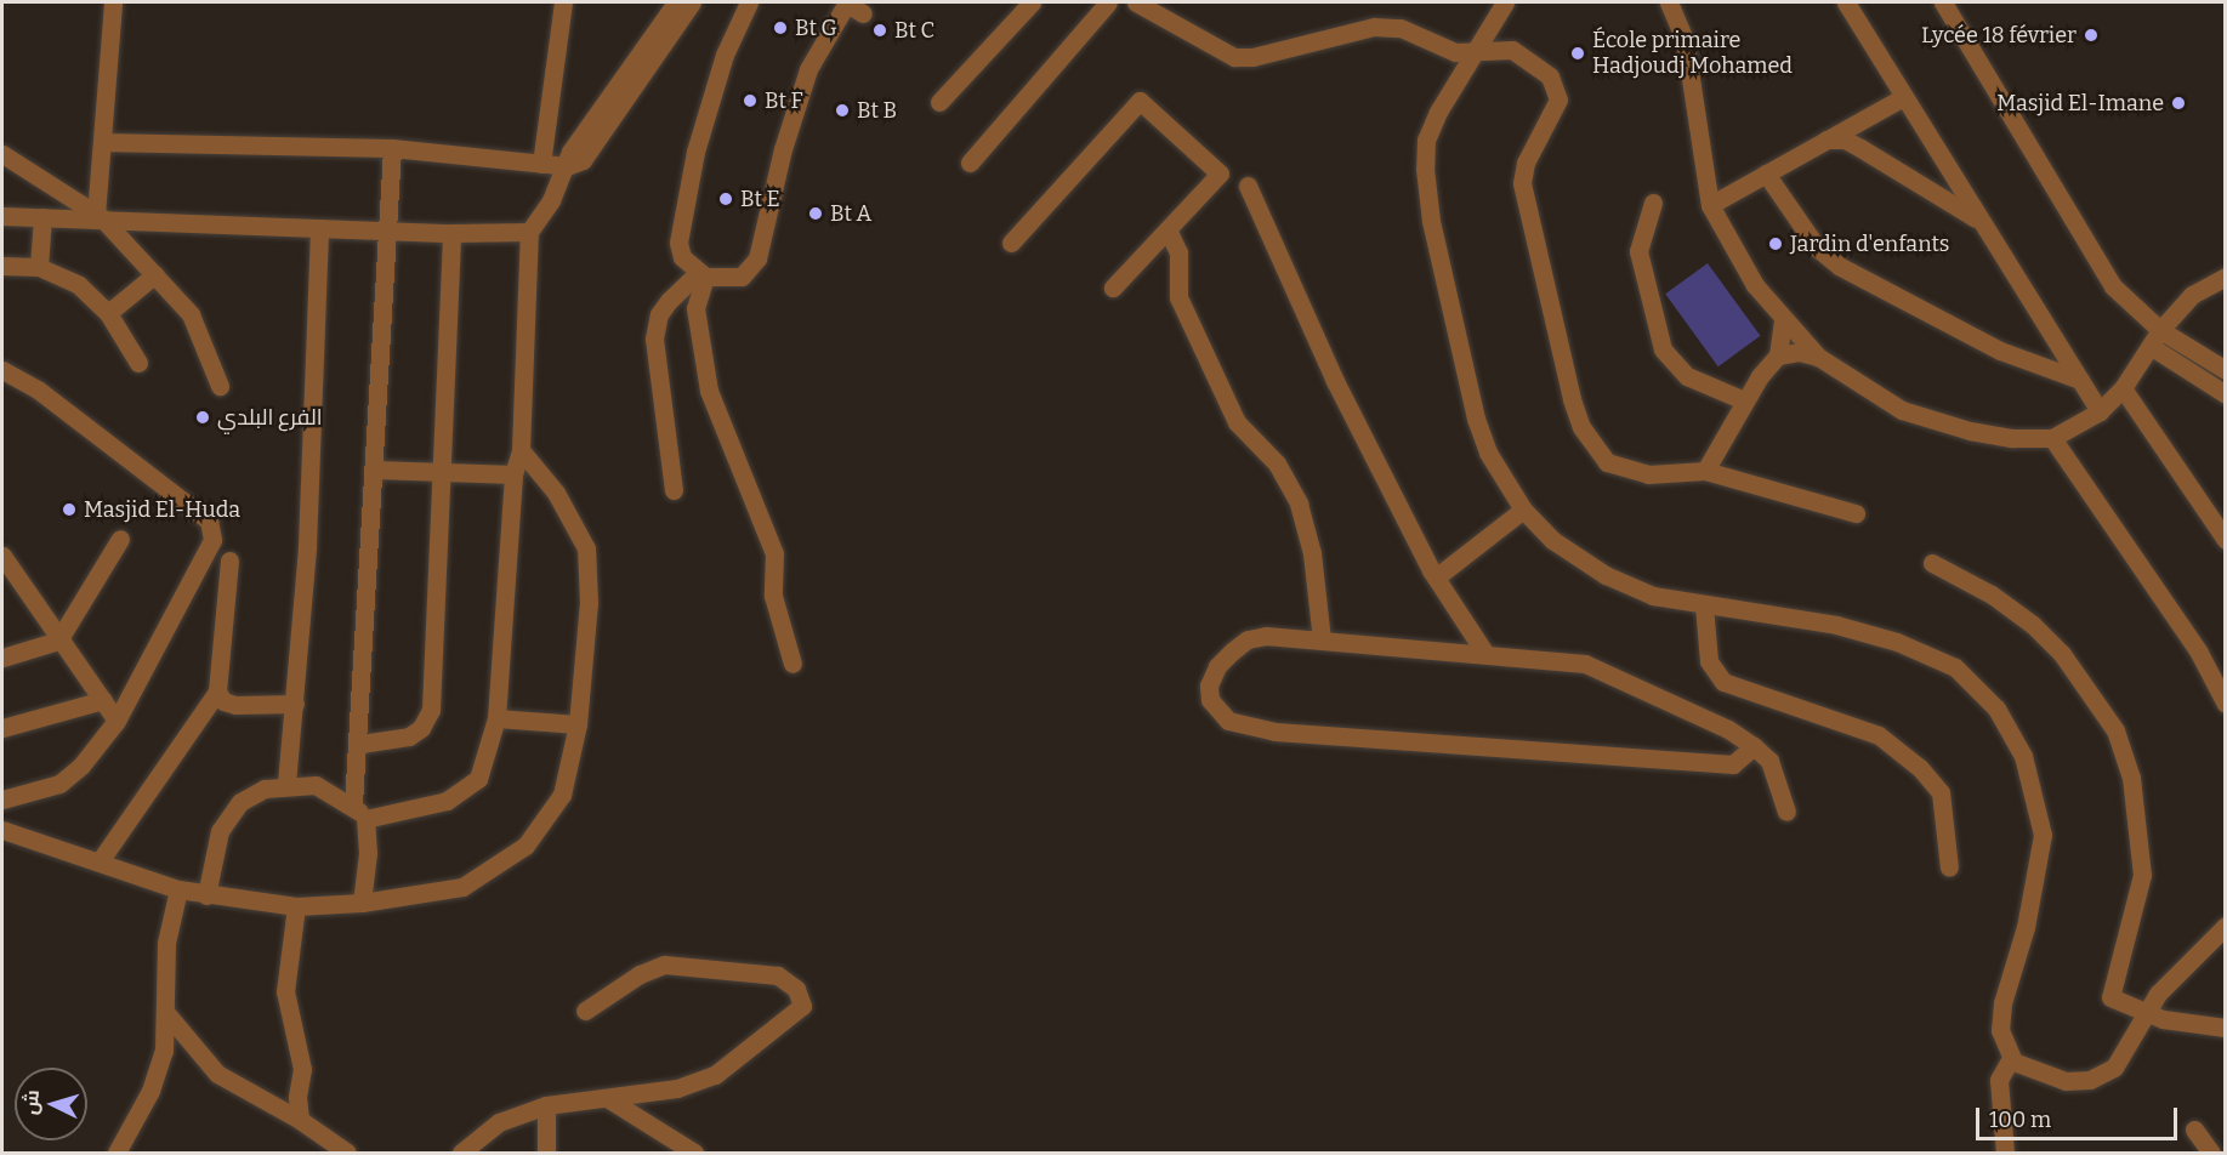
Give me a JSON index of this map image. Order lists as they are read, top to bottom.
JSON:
{
  "places": [
    "Bt G",
    "Bt C",
    "Lycée 18 février",
    "École primaire Hadjoudj Mohamed",
    "Bt F",
    "Masjid El-Imane",
    "Bt B",
    "Bt E",
    "Bt A",
    "Jardin d'enfants",
    "الفرع البلدي",
    "Masjid El-Huda"
  ],
  "scale_bar": "100 m",
  "north": "left"
}
